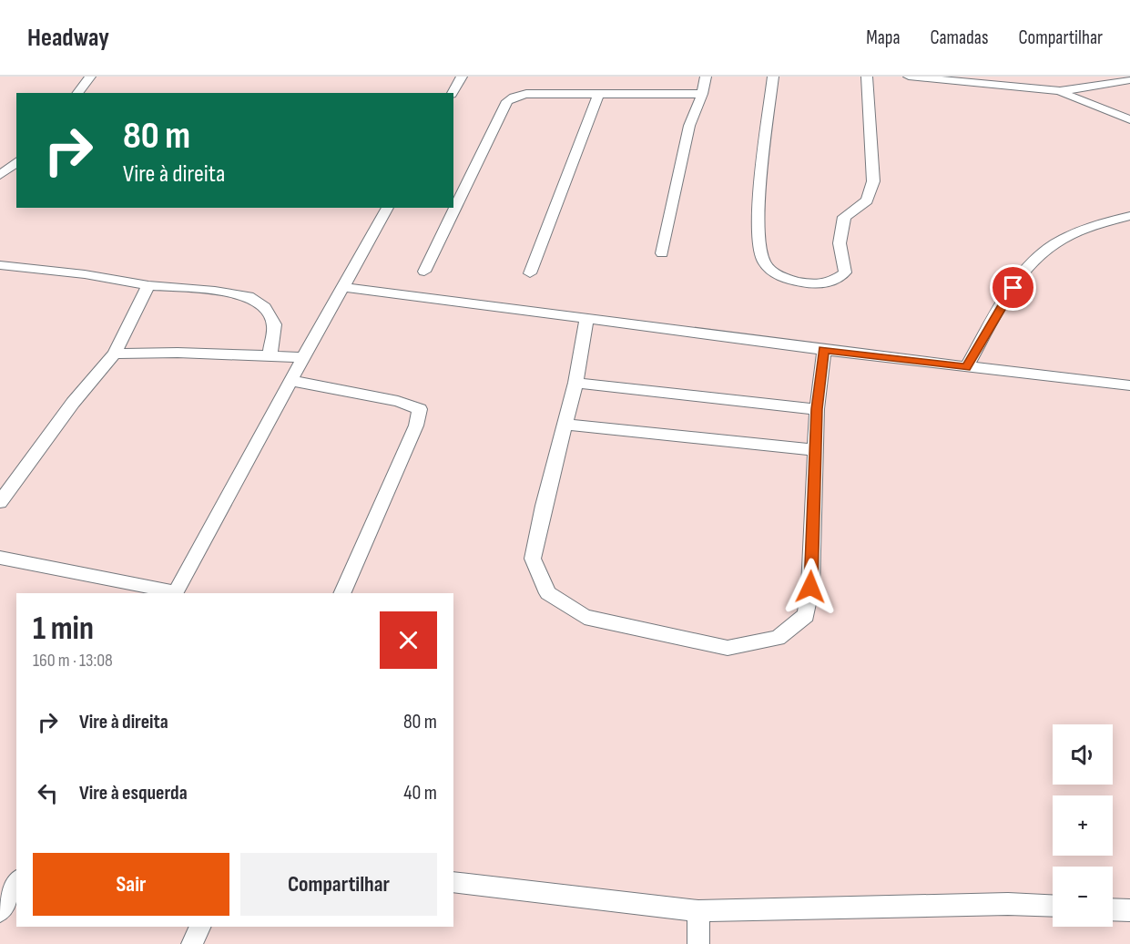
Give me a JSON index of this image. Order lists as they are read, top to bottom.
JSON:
{
  "page": {
    "header": "Headway",
    "nav": ["Mapa", "Camadas", "Compartilhar"],
    "turn": ["80 m", "Vire à direita"],
    "heading": ["1 min", "160 m · 13:08"],
    "list": [
      {
        "name": "Vire à direita",
        "value": "80 m"
      },
      {
        "name": "Vire à esquerda",
        "value": "40 m"
      }
    ],
    "map_buttons": ["+", "−"],
    "buttons": ["Sair", "Compartilhar"]
  }
}
